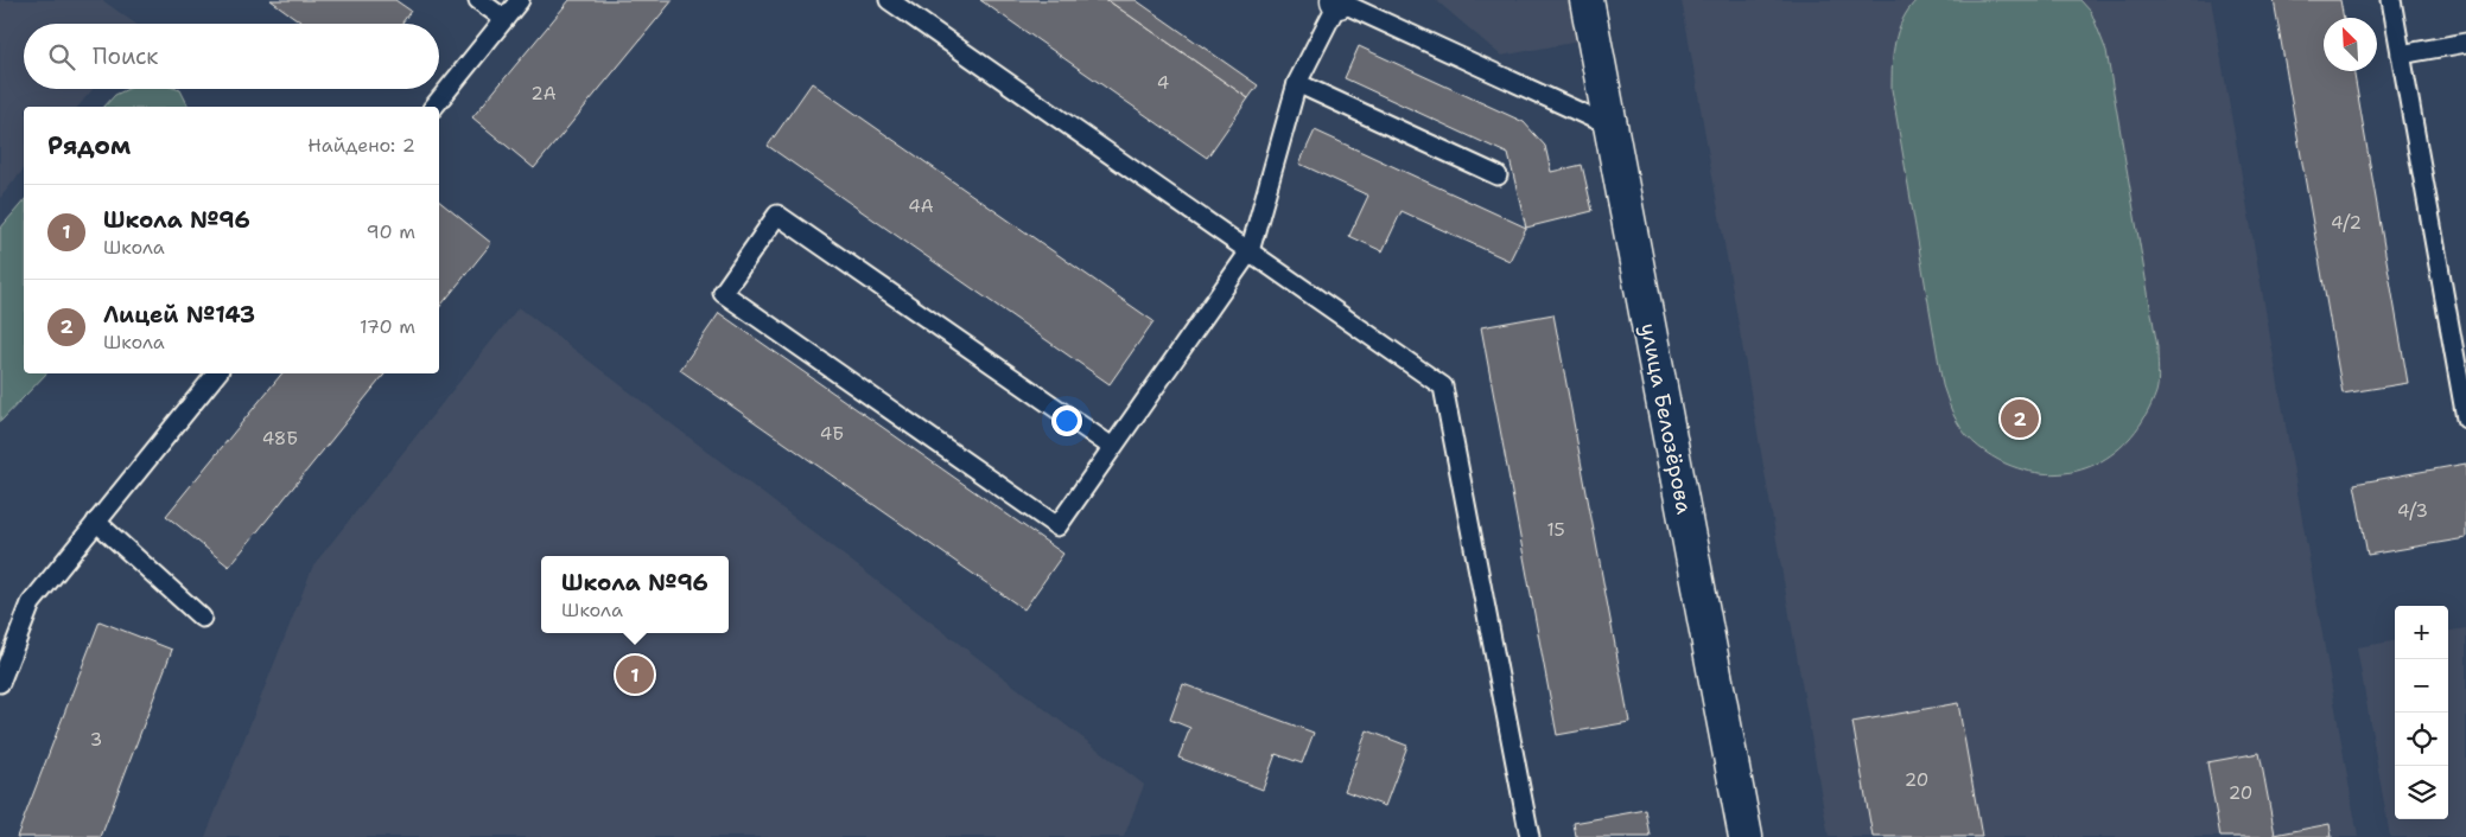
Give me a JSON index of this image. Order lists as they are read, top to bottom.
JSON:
{
  "streets": {
    "street": ["улица Белозёрова"]
  },
  "house_numbers": [
    "4",
    "2А",
    "4А",
    "4/2",
    "4Б",
    "48Б",
    "4/3",
    "15",
    "3",
    "20",
    "20"
  ],
  "north": "top left",
  "page": {
    "search": "Поиск",
    "heading": ["Рядом", "Найдено: 2"],
    "list": [
      {
        "mark": "1",
        "name": "Школа №96",
        "note": "Школа",
        "value": "90 m"
      },
      {
        "mark": "2",
        "name": "Лицей №143",
        "note": "Школа",
        "value": "170 m"
      }
    ],
    "pins": ["2", "1"],
    "popup": ["Школа №96", "Школа"],
    "map_buttons": ["+", "−"]
  }
}
